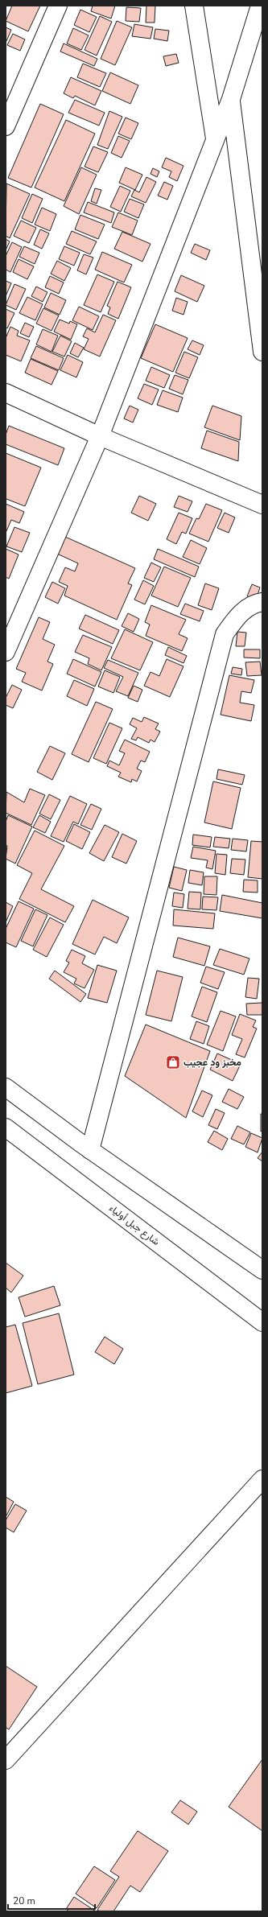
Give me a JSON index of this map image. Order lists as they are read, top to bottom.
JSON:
{
  "streets": {
    "street": ["شارع جبل أولياء"]
  },
  "places": {
    "shop": ["مخبز ود عجيب"]
  },
  "scale_bar": "20 m"
}
